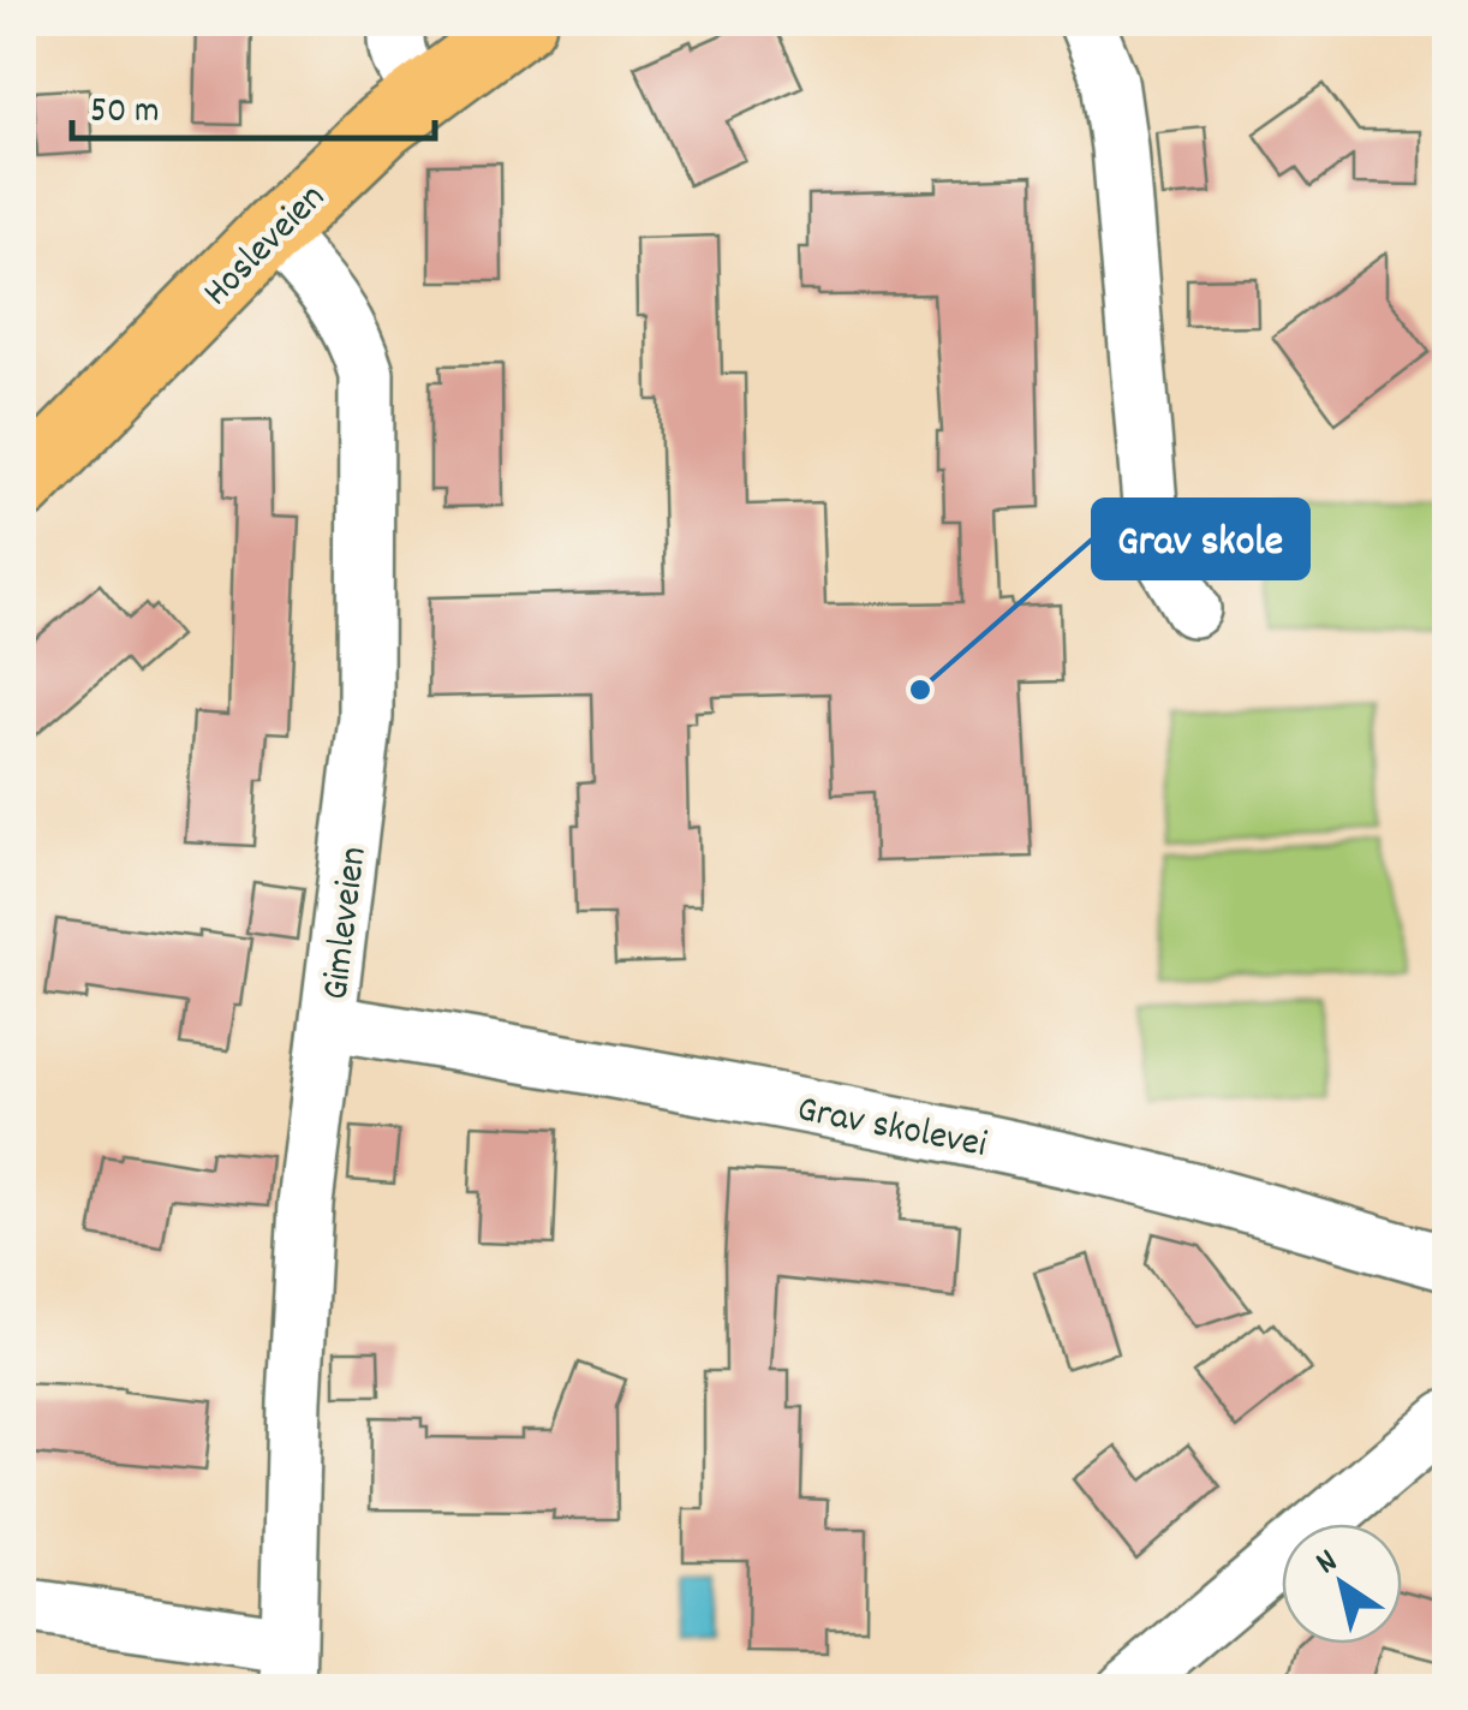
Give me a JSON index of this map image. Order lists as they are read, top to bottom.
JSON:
{
  "streets": {
    "main road": ["Hosleveien"],
    "street": ["Gimleveien", "Grav skolevei"]
  },
  "crossings": [
    ["Hosleveien", "Gimleveien"],
    ["Gimleveien", "Grav skolevei"]
  ],
  "places": ["Grav skole"],
  "scale_bar": "50 m",
  "north": "top left"
}
